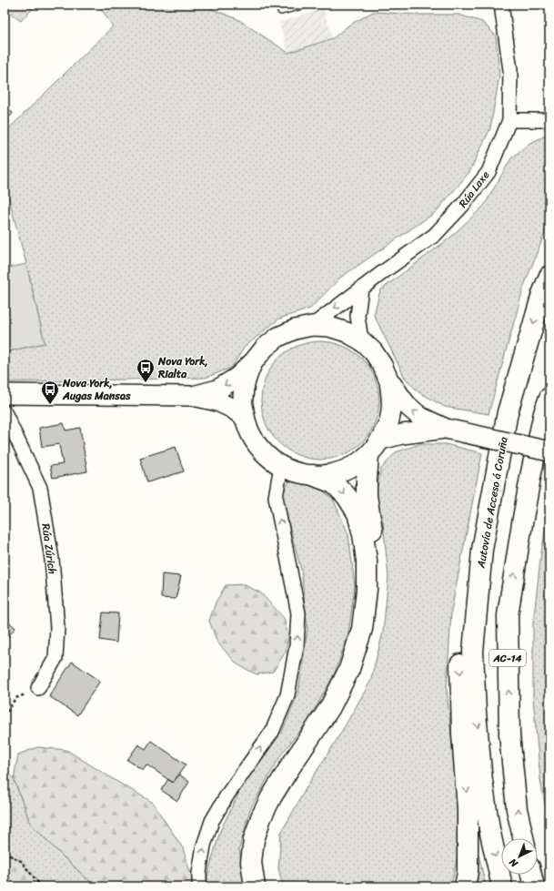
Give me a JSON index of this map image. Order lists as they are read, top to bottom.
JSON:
{
  "streets": {
    "highway": ["Autovía de Acceso á Coruña", "AC-14"],
    "street": ["Rúa Laxe", "Rúa Zúrich"]
  },
  "places": {
    "bus stop": ["Nova York, Rialta", "Nova York, Augas Mansas"]
  },
  "north": "bottom left"
}
